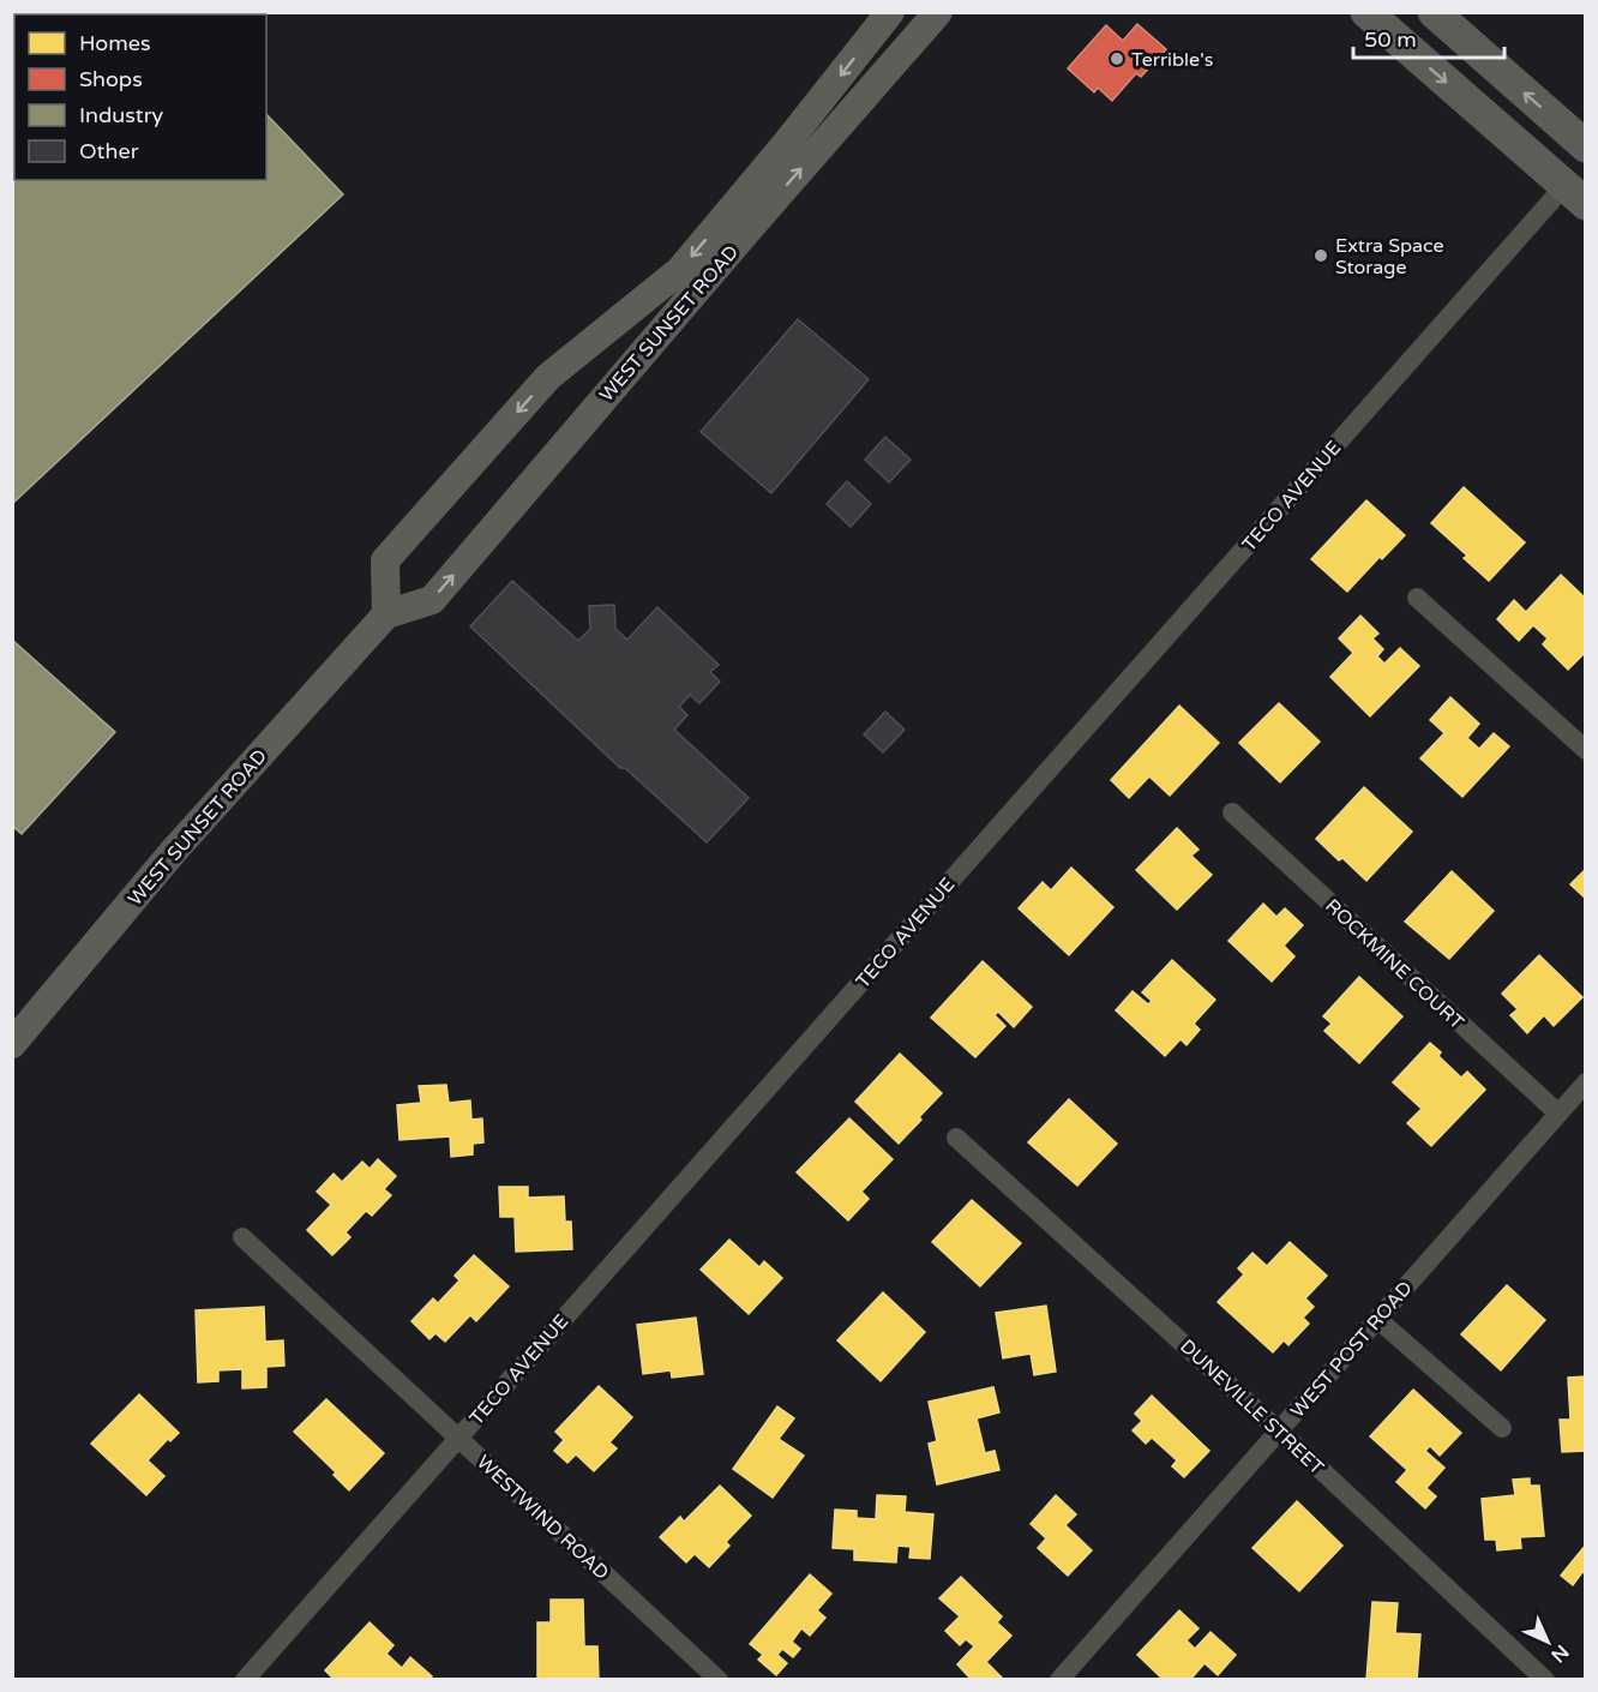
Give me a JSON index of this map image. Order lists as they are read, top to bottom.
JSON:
{
  "streets": {
    "main road": ["WEST SUNSET ROAD"],
    "street": [
      "TECO AVENUE",
      "ROCKMINE COURT",
      "WEST POST ROAD",
      "DUNEVILLE STREET",
      "WESTWIND ROAD"
    ]
  },
  "crossings": [
    ["TECO AVENUE", "WESTWIND ROAD"],
    ["ROCKMINE COURT", "WEST POST ROAD"],
    ["WEST POST ROAD", "DUNEVILLE STREET"]
  ],
  "places": ["Terrible's", "Extra Space Storage"],
  "legend": [
    "Homes",
    "Shops",
    "Industry",
    "Other"
  ],
  "scale_bar": "50 m",
  "north": "bottom right"
}
